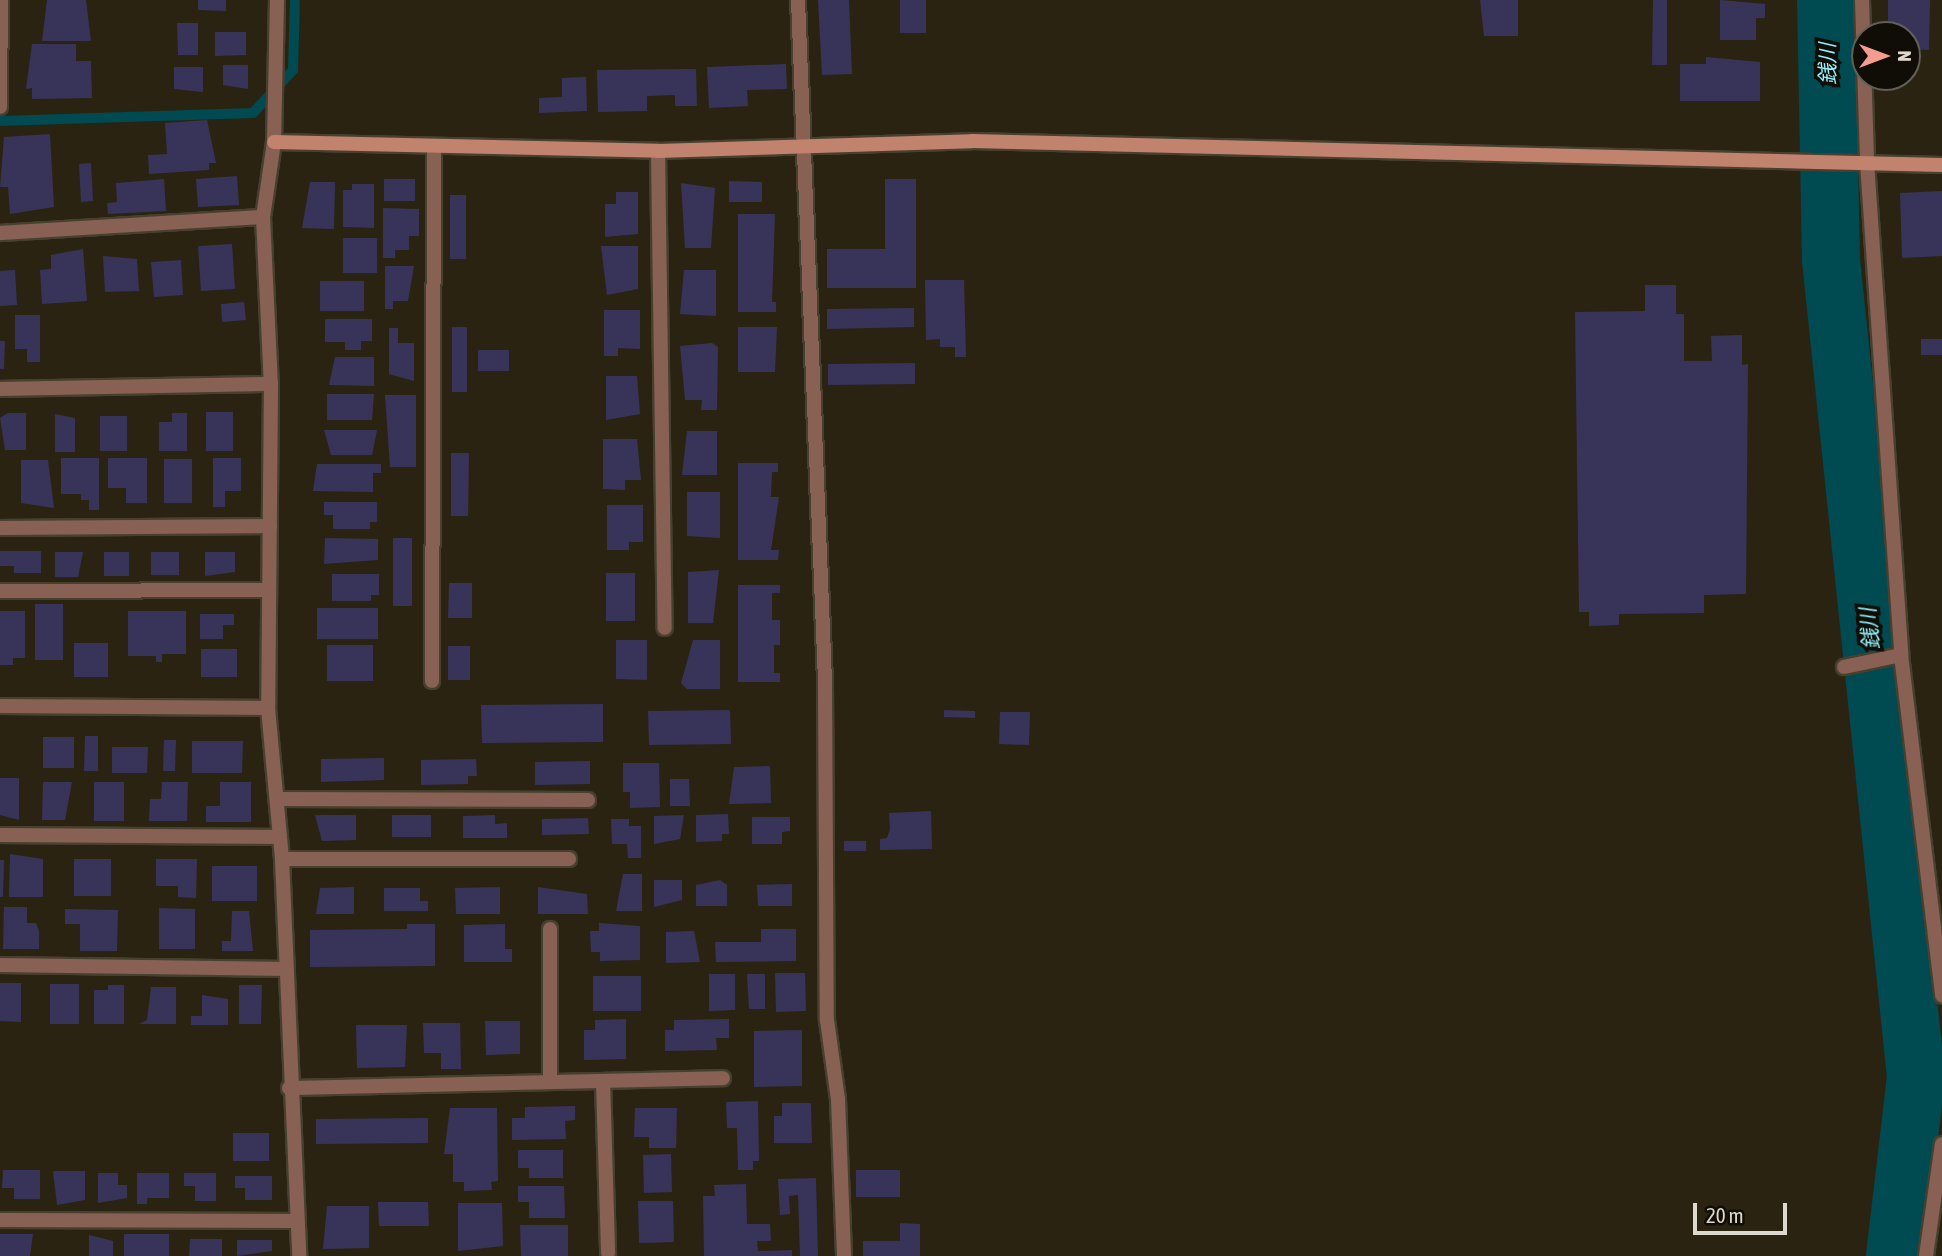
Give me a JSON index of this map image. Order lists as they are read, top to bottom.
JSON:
{
  "water": ["銭川"],
  "scale_bar": "20 m",
  "north": "right"
}
